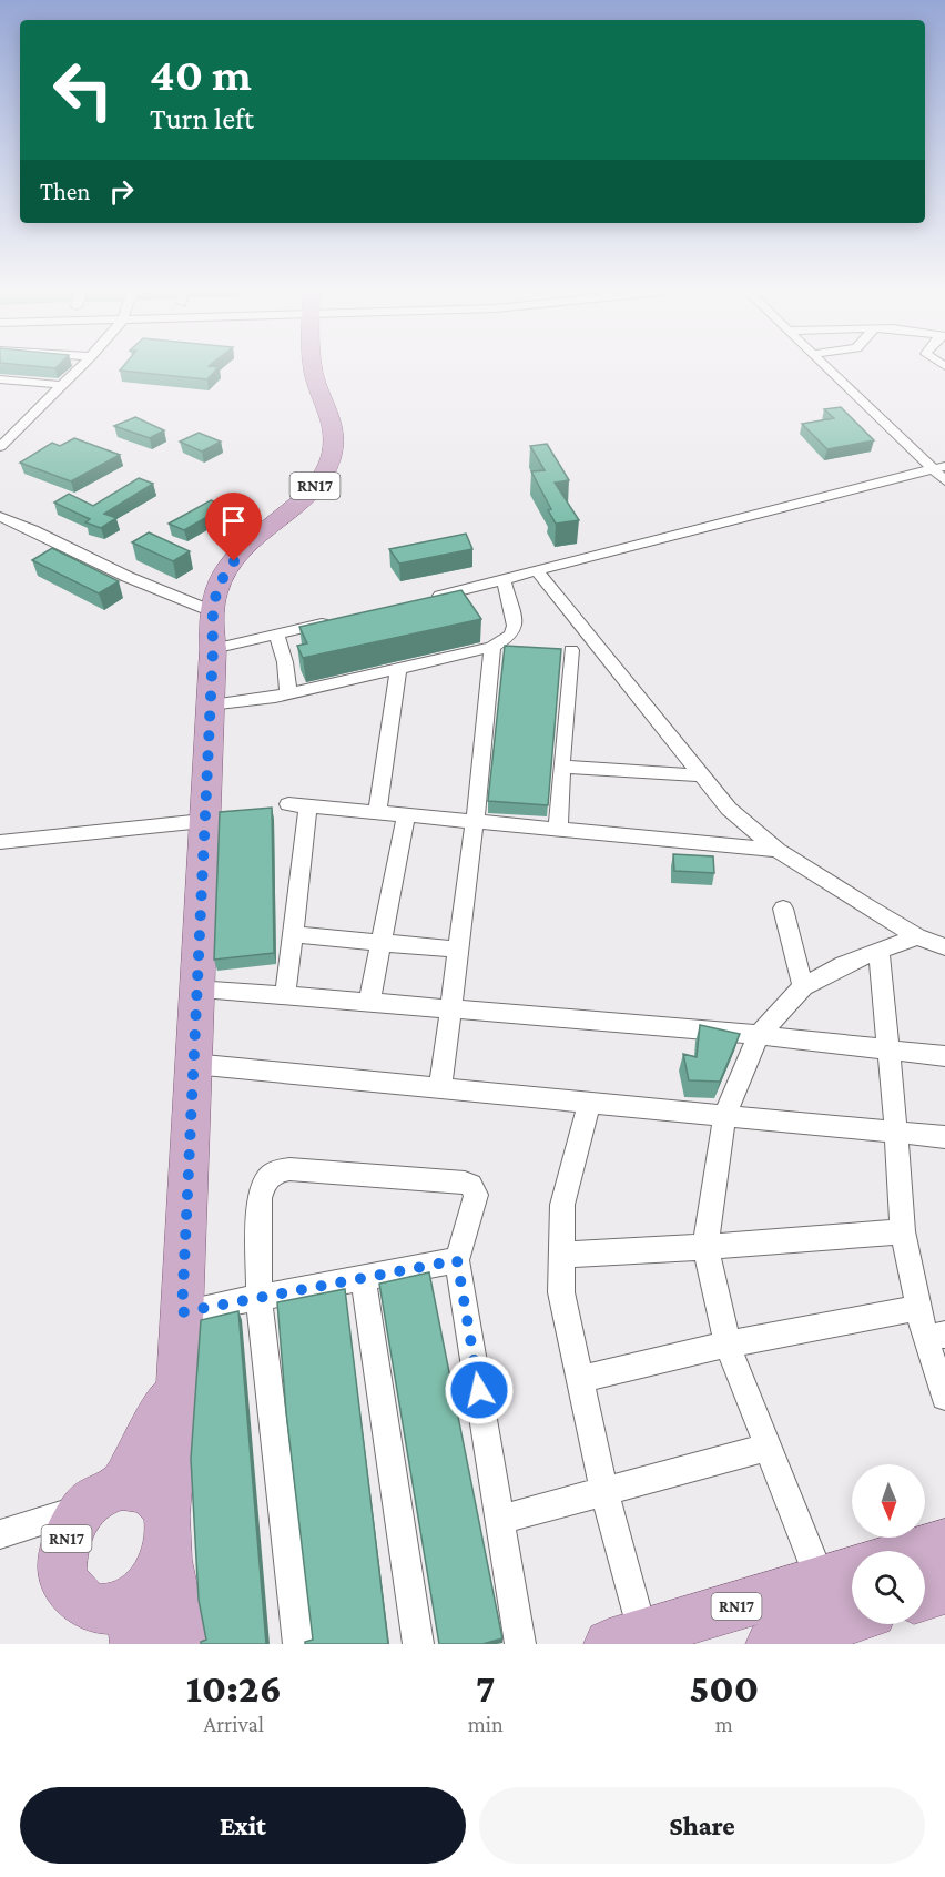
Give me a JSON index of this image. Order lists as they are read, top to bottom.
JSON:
{
  "streets": {
    "main road": ["RN17"]
  },
  "north": "bottom",
  "page": {
    "turn": ["40 m", "Turn left"],
    "then": "Then",
    "eta": [
      "10:26",
      "Arrival",
      "7",
      "min",
      "500",
      "m"
    ],
    "buttons": ["Exit", "Share"]
  }
}
